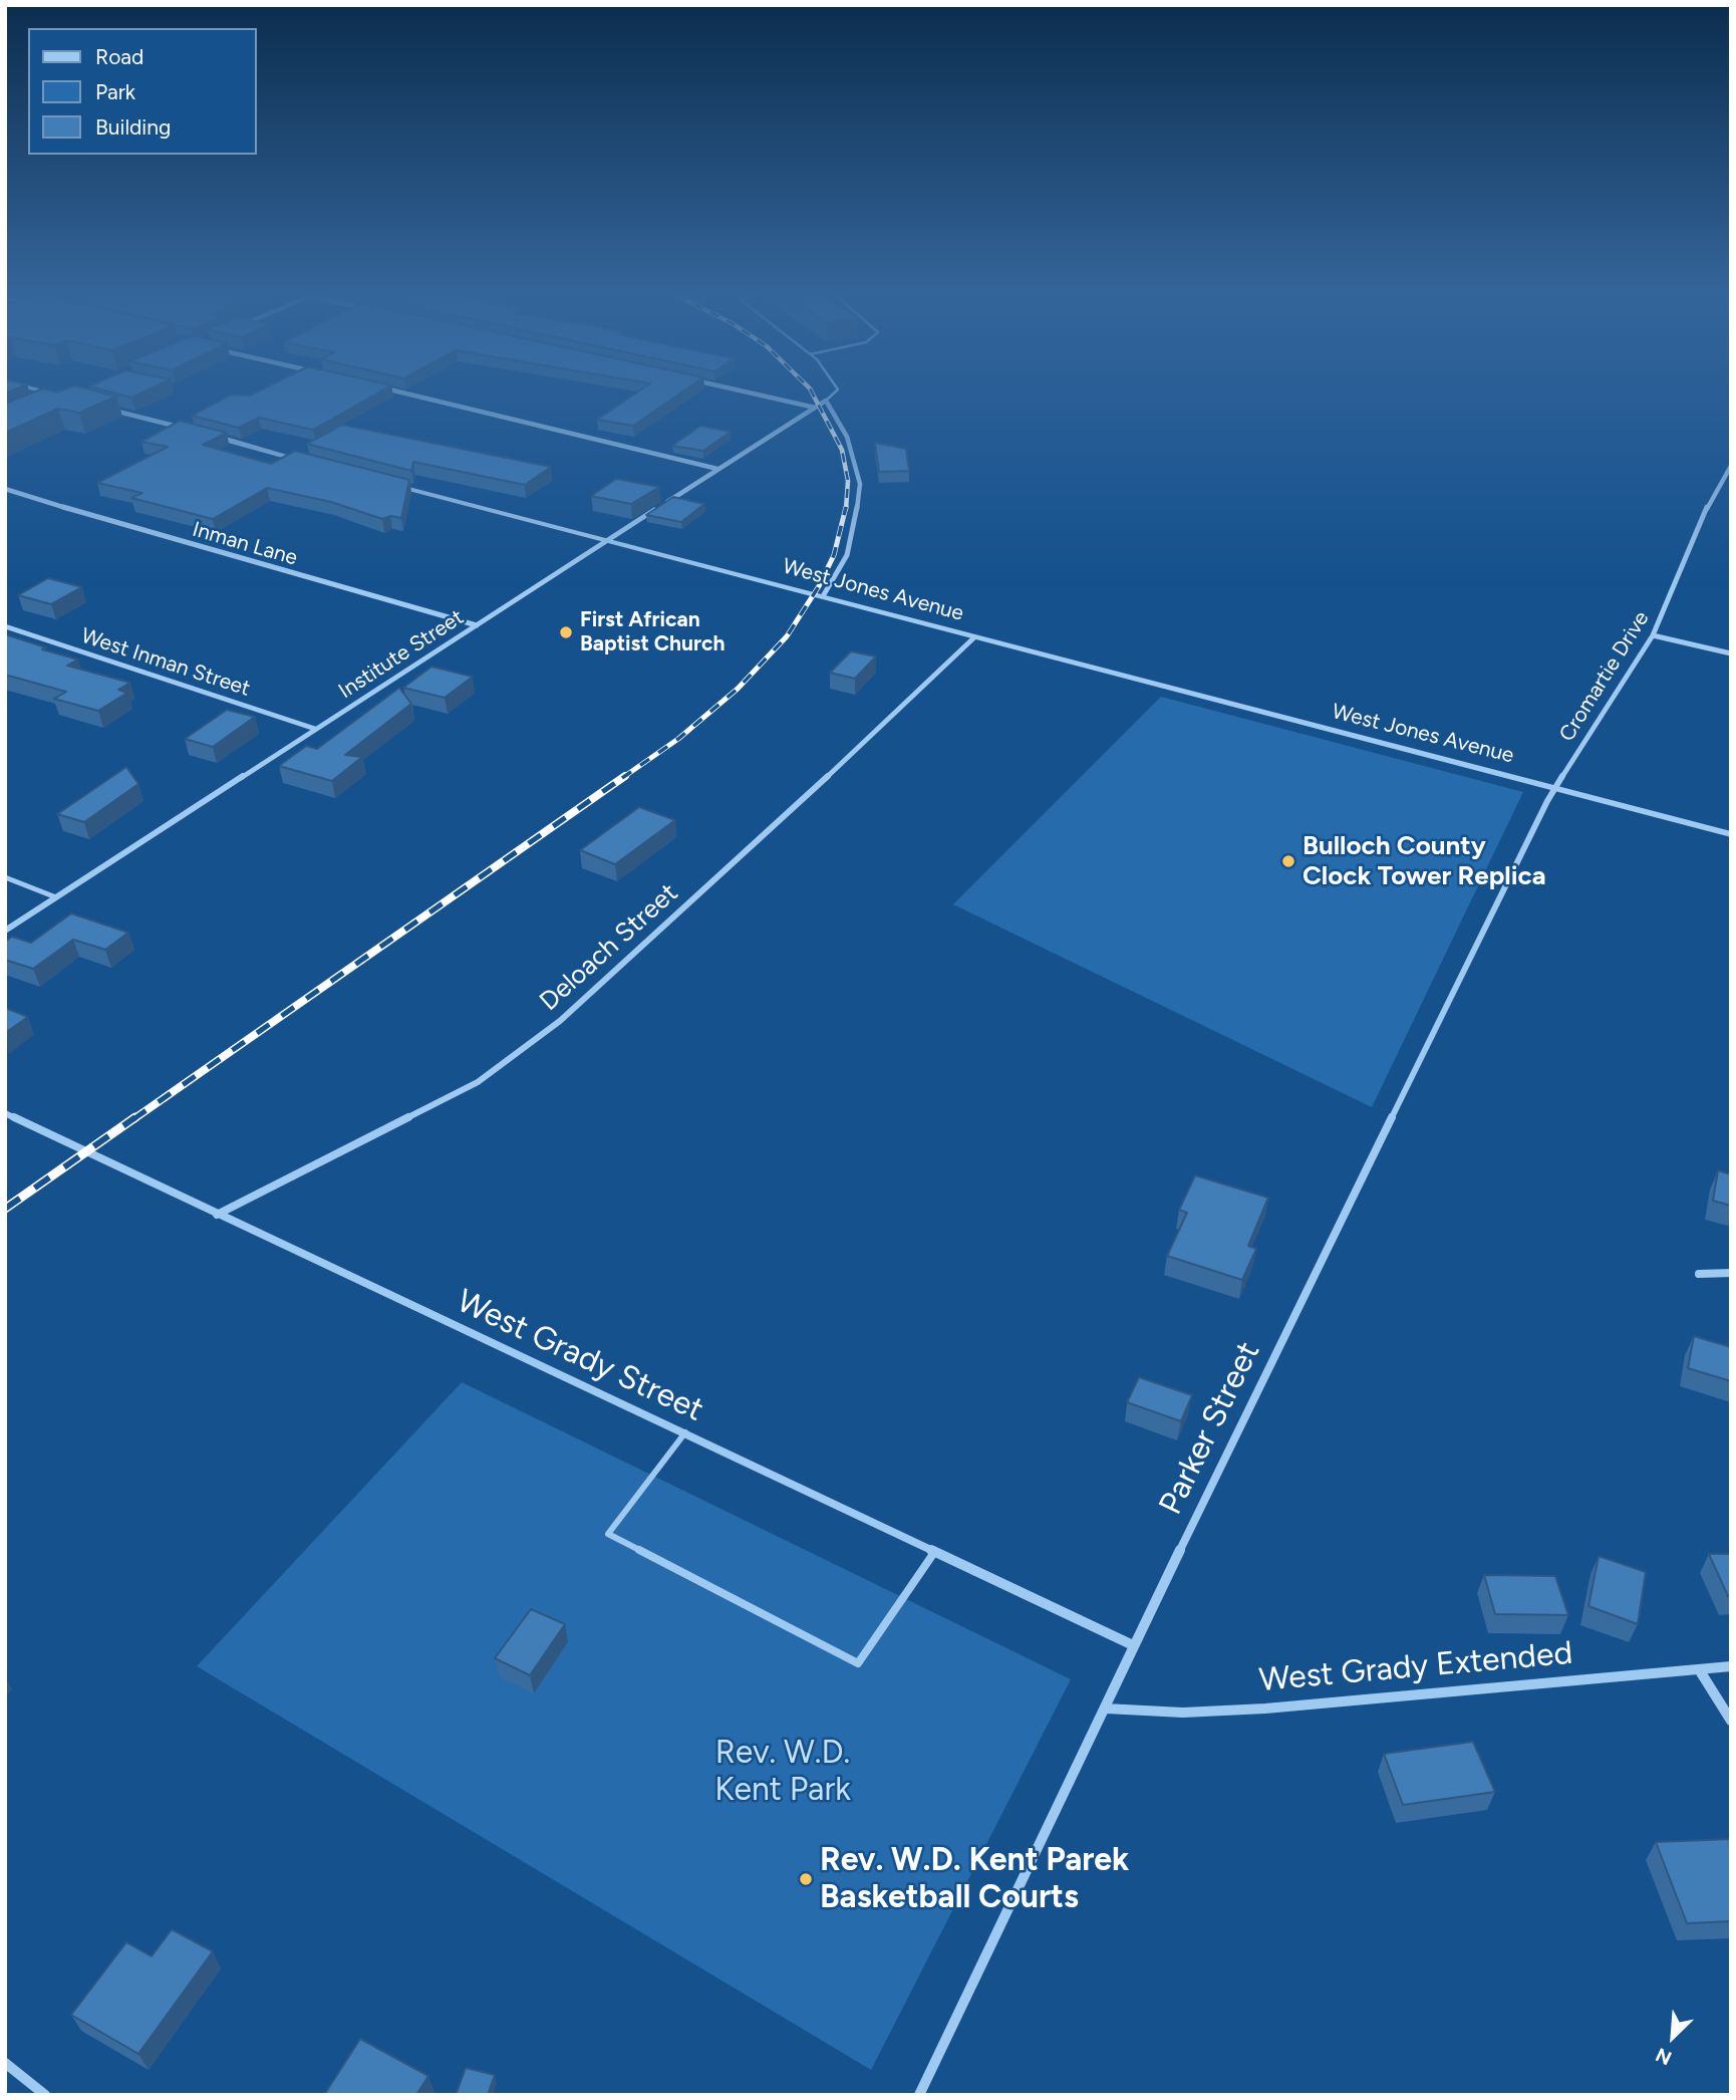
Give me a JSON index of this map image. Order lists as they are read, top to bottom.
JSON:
{
  "streets": {
    "street": [
      "Inman Lane",
      "West Jones Avenue",
      "Institute Street",
      "West Inman Street",
      "Cromartie Drive",
      "Deloach Street",
      "West Grady Street",
      "Parker Street",
      "West Grady Extended"
    ]
  },
  "crossings": [
    ["Inman Lane", "Institute Street"],
    ["West Jones Avenue", "Institute Street"],
    ["West Jones Avenue", "Cromartie Drive"],
    ["West Jones Avenue", "Deloach Street"],
    ["West Jones Avenue", "Parker Street"],
    ["Institute Street", "West Inman Street"],
    ["Cromartie Drive", "Parker Street"],
    ["Deloach Street", "West Grady Street"],
    ["West Grady Street", "Parker Street"],
    ["Parker Street", "West Grady Extended"]
  ],
  "parks": ["Rev. W.D. Kent Park"],
  "places": ["First African Baptist Church", "Bulloch County Clock Tower Replica", "Rev. W.D. Kent Parek Basketball Courts"],
  "legend": ["Road", "Park", "Building"],
  "north": "bottom left"
}
